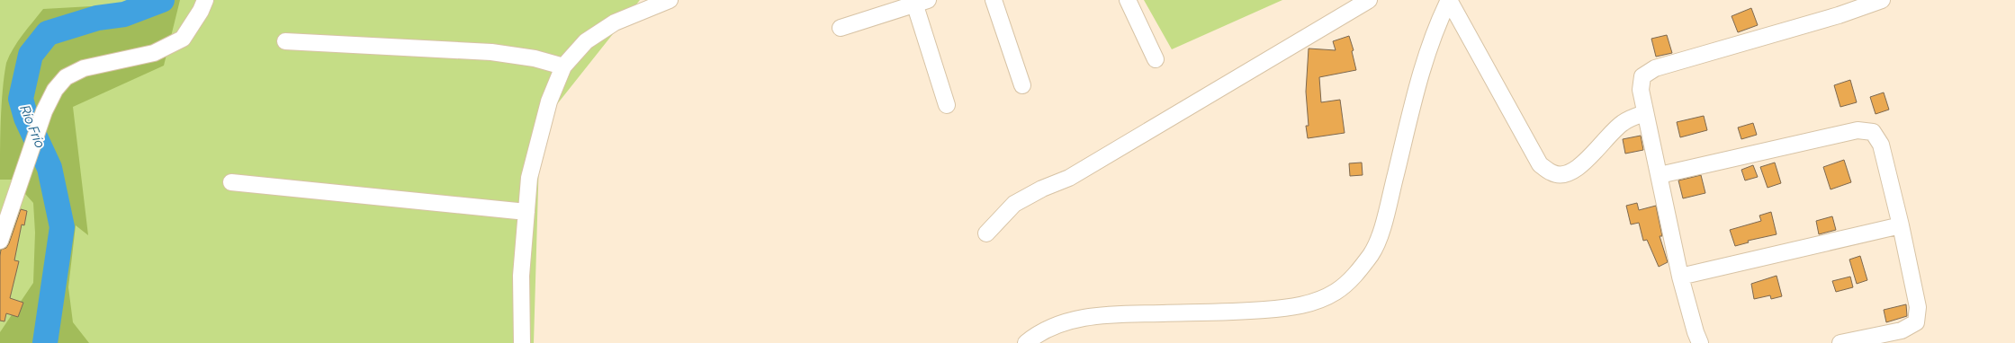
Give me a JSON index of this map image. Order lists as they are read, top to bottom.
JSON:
{
  "water": ["Río Frío"]
}
